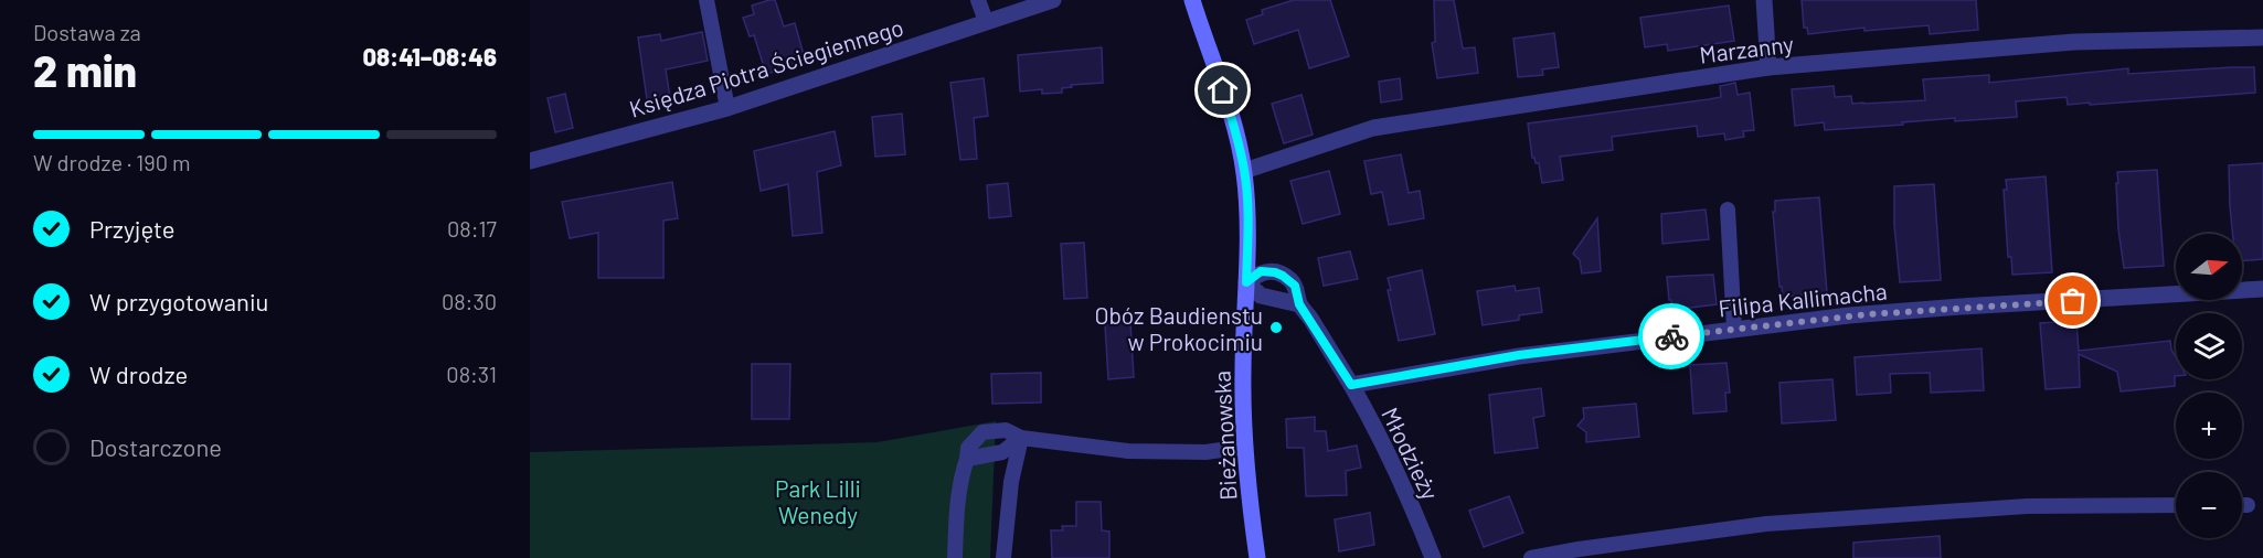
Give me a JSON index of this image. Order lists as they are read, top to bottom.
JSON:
{
  "streets": {
    "street": [
      "Marzanny",
      "Księdza Piotra Ściegiennego",
      "Filipa Kallimacha",
      "Bieżanowska",
      "Młodzieży"
    ]
  },
  "crossings": [
    ["Marzanny", "Bieżanowska"],
    ["Filipa Kallimacha", "Młodzieży"],
    ["Bieżanowska", "Młodzieży"]
  ],
  "parks": ["Park Lilli Wenedy"],
  "places": ["Obóz Baudienstu w Prokocimiu"],
  "north": "right",
  "page": {
    "heading": ["2 min", "Dostawa za", "08:41–08:46"],
    "bar": "W drodze · 190 m",
    "list": [
      ["Przyjęte", "08:17"],
      ["W przygotowaniu", "08:30"],
      ["W drodze", "08:31"],
      "Dostarczone"
    ],
    "map_buttons": ["+", "−"]
  }
}
